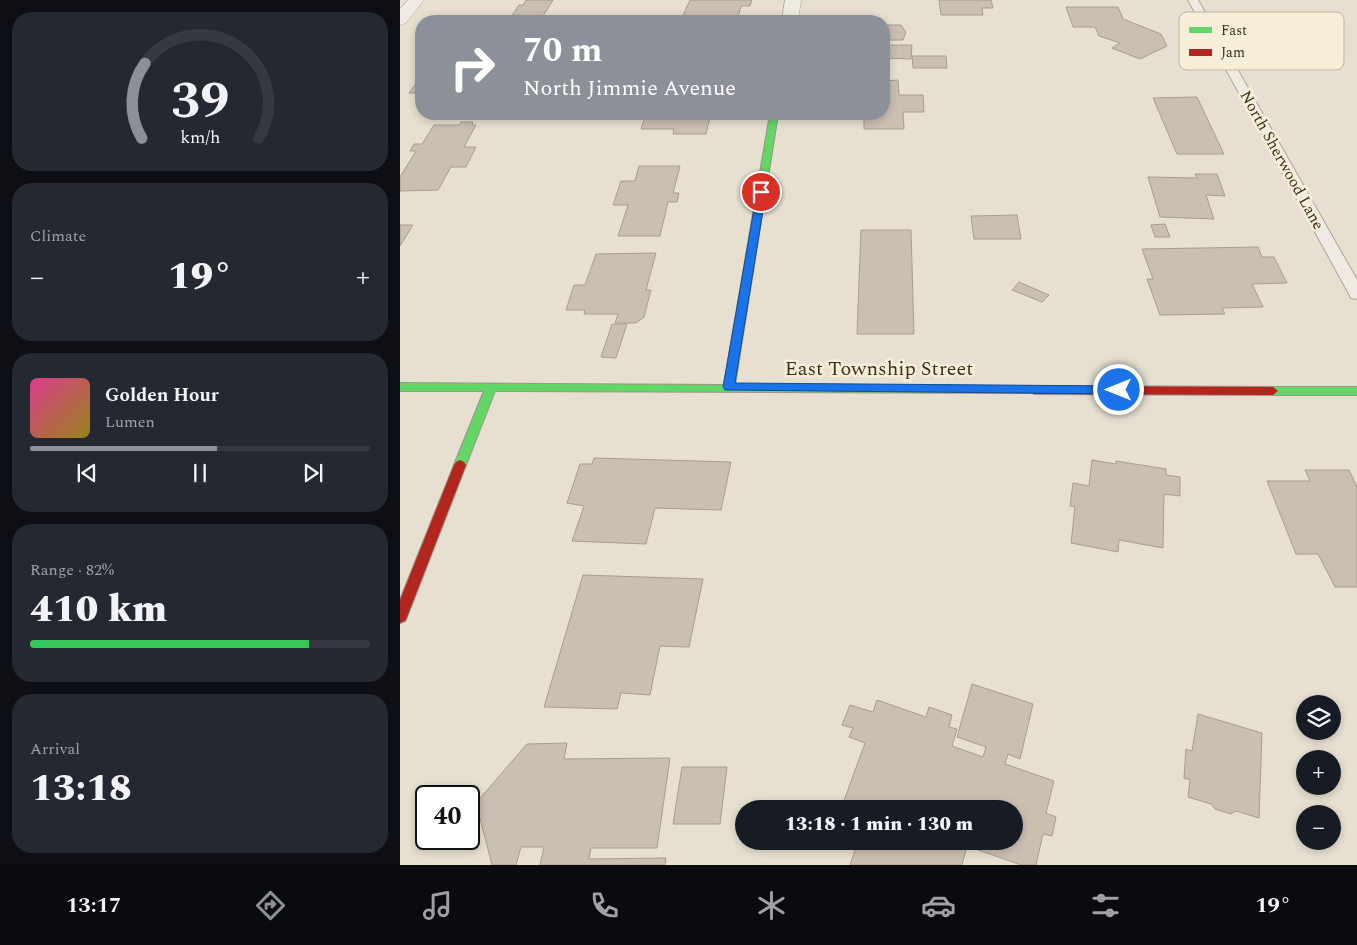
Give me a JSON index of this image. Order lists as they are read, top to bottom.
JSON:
{
  "streets": {
    "street": ["East Township Street"],
    "lane": ["North Sherwood Lane"]
  },
  "legend": ["Fast", "Jam"],
  "page": {
    "turn": ["70 m", "North Jimmie Avenue"],
    "tile": [
      "Climate",
      ["Range · 82%", "410 km"],
      ["Arrival", "13:18"]
    ],
    "heat": ["−", "19°", "+"],
    "song": ["Golden Hour", "Lumen"],
    "map_buttons": ["+", "−"],
    "limit": "40",
    "trip": "13:18 · 1 min · 130 m",
    "tabs": ["13:17", "19°"],
    "gauge": ["39", "km/h"]
  }
}
